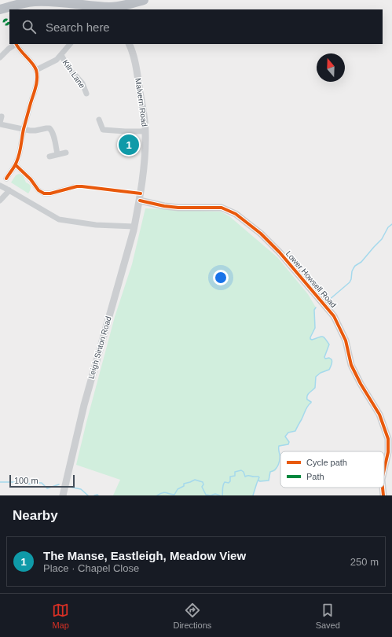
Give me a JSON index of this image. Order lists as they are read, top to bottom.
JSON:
{
  "streets": {
    "main road": ["Malvern Road", "Lower Howsell Road", "Leigh Sinton Road"],
    "street": ["Kiln Lane"]
  },
  "crossings": [
    ["Malvern Road", "Lower Howsell Road"],
    ["Malvern Road", "Leigh Sinton Road"],
    ["Lower Howsell Road", "Leigh Sinton Road"]
  ],
  "legend": ["Cycle path", "Path"],
  "scale_bar": "100 m",
  "north": "top",
  "page": {
    "search": "Search here",
    "pins": "1",
    "scale": "100 m",
    "heading": "Nearby",
    "list": [
      {
        "mark": "1",
        "name": "The Manse, Eastleigh, Meadow View",
        "note": "Place · Chapel Close",
        "value": "250 m"
      }
    ],
    "nav": ["Map", "Directions", "Saved"]
  }
}
